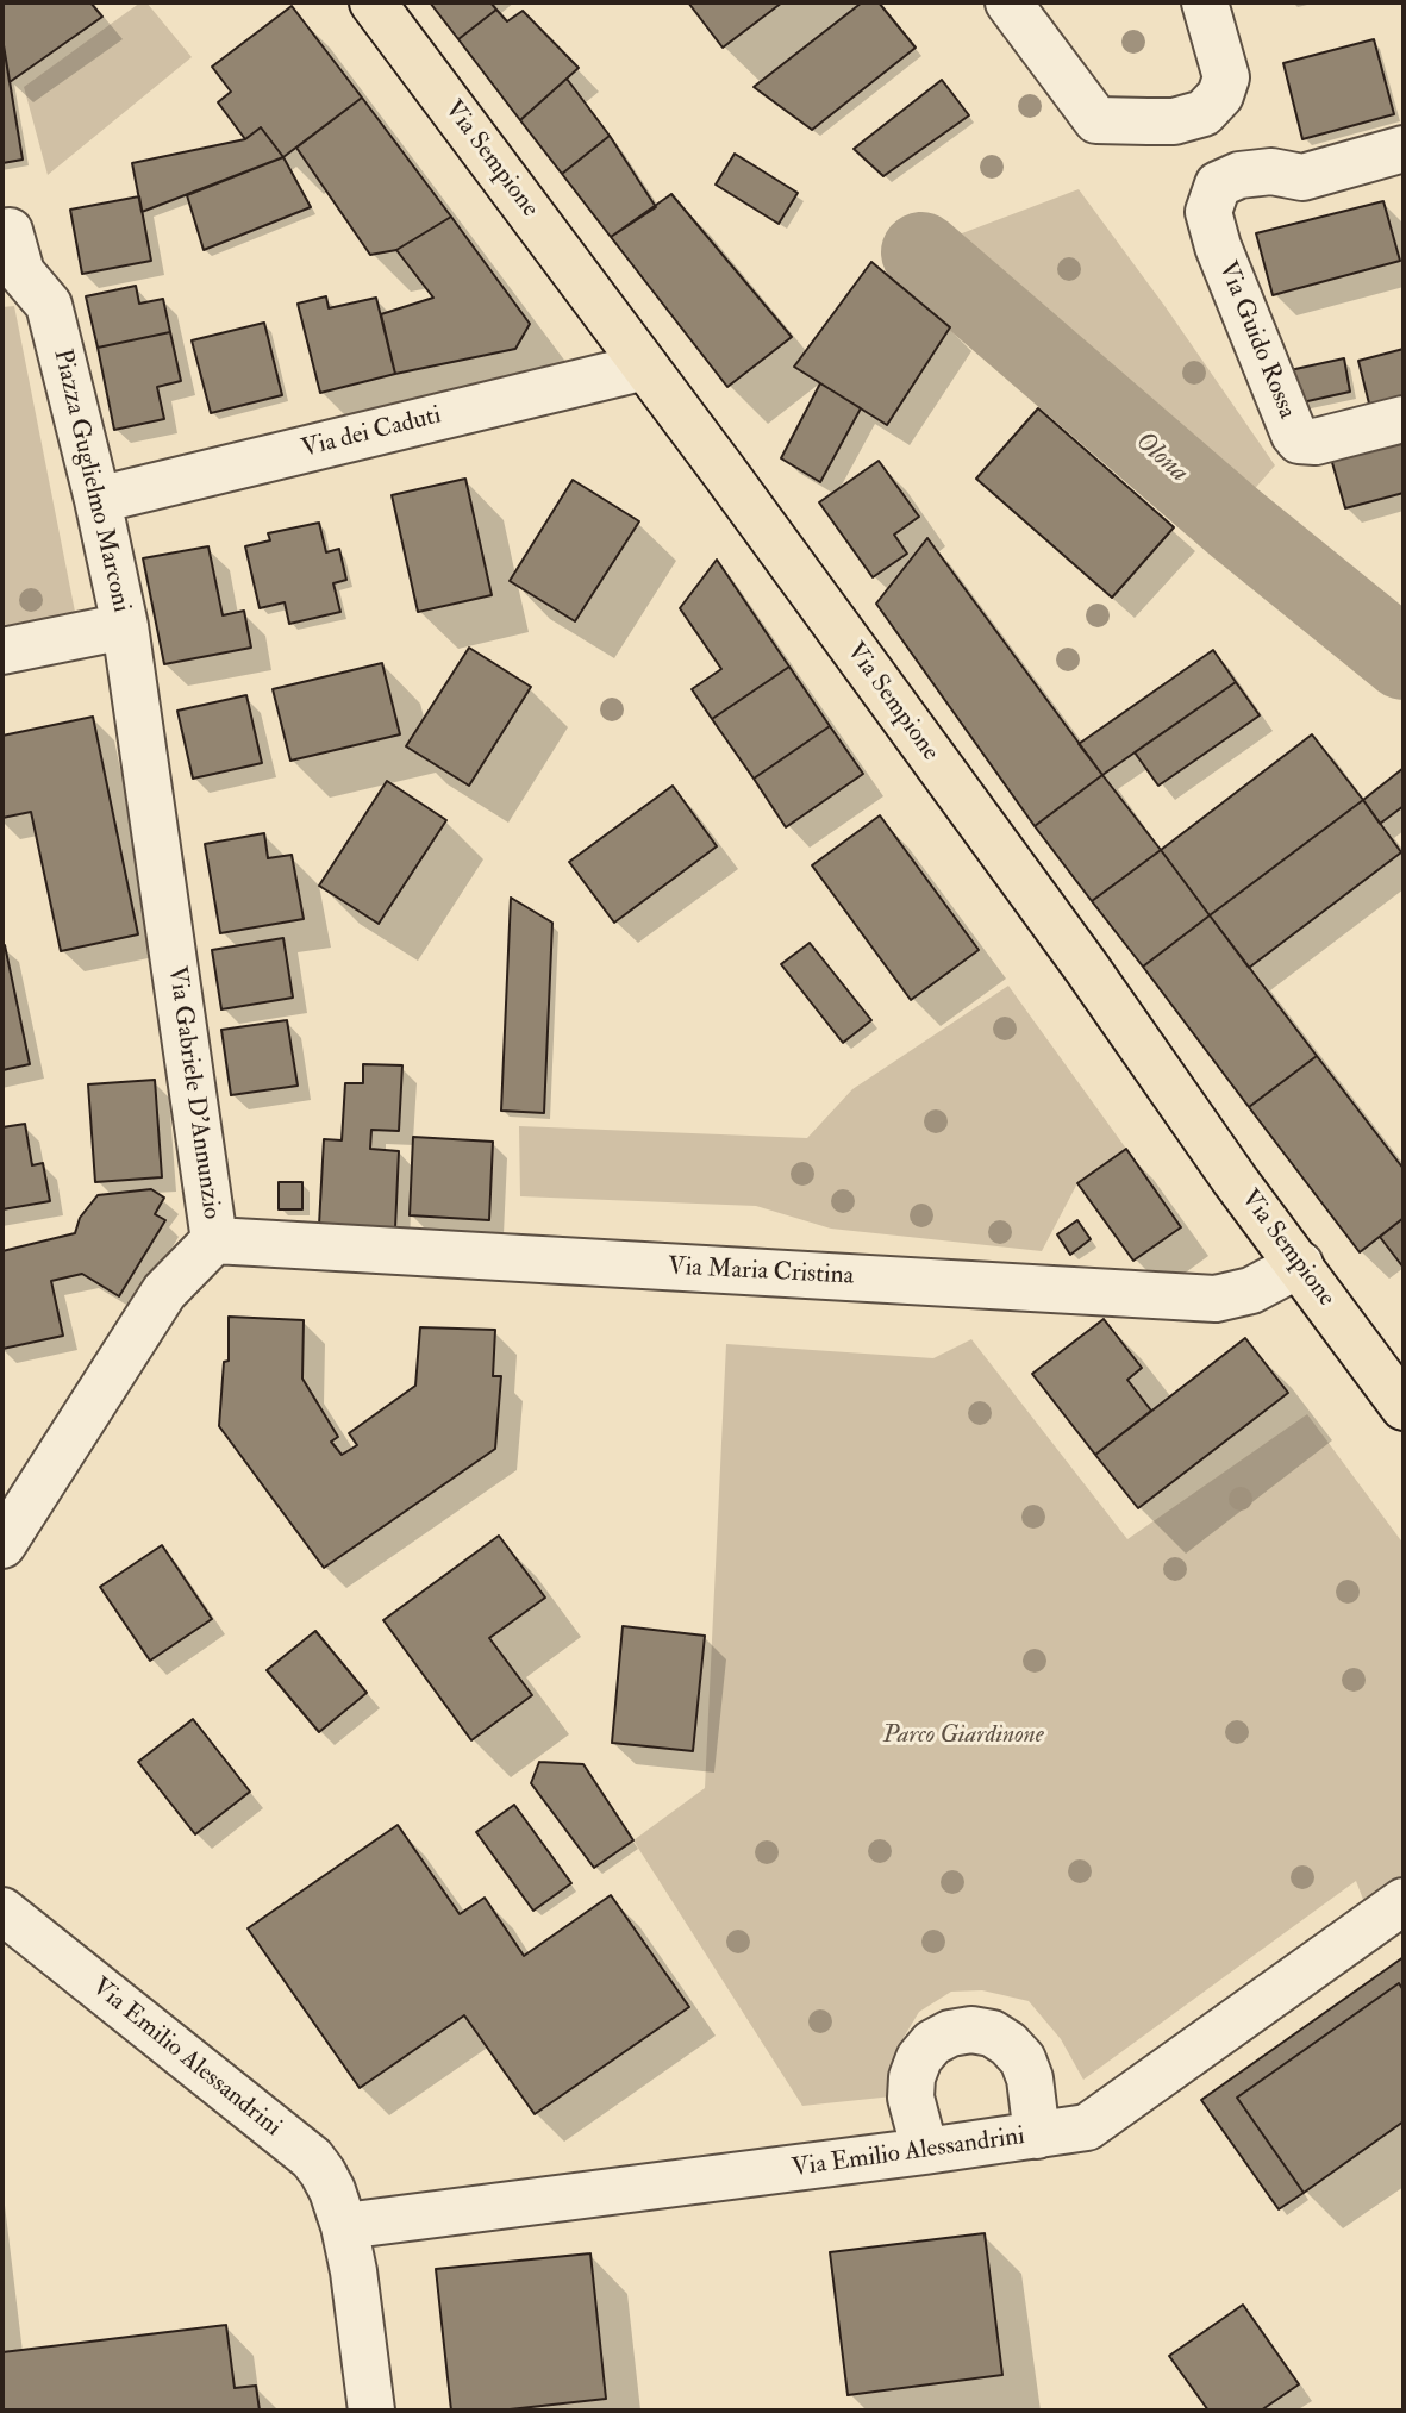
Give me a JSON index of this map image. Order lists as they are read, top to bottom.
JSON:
{
  "streets": {
    "main road": ["Via Sempione"],
    "street": [
      "Via Guido Rossa",
      "Via dei Caduti",
      "Piazza Guglielmo Marconi",
      "Via Gabriele D'Annunzio",
      "Via Maria Cristina",
      "Via Emilio Alessandrini"
    ]
  },
  "crossings": [
    ["Via Sempione", "Via dei Caduti"],
    ["Via Sempione", "Via Maria Cristina"],
    ["Via dei Caduti", "Piazza Guglielmo Marconi"],
    ["Piazza Guglielmo Marconi", "Via Gabriele D'Annunzio"],
    ["Via Gabriele D'Annunzio", "Via Maria Cristina"]
  ],
  "water": ["Olona"],
  "parks": ["Parco Giardinone"]
}
